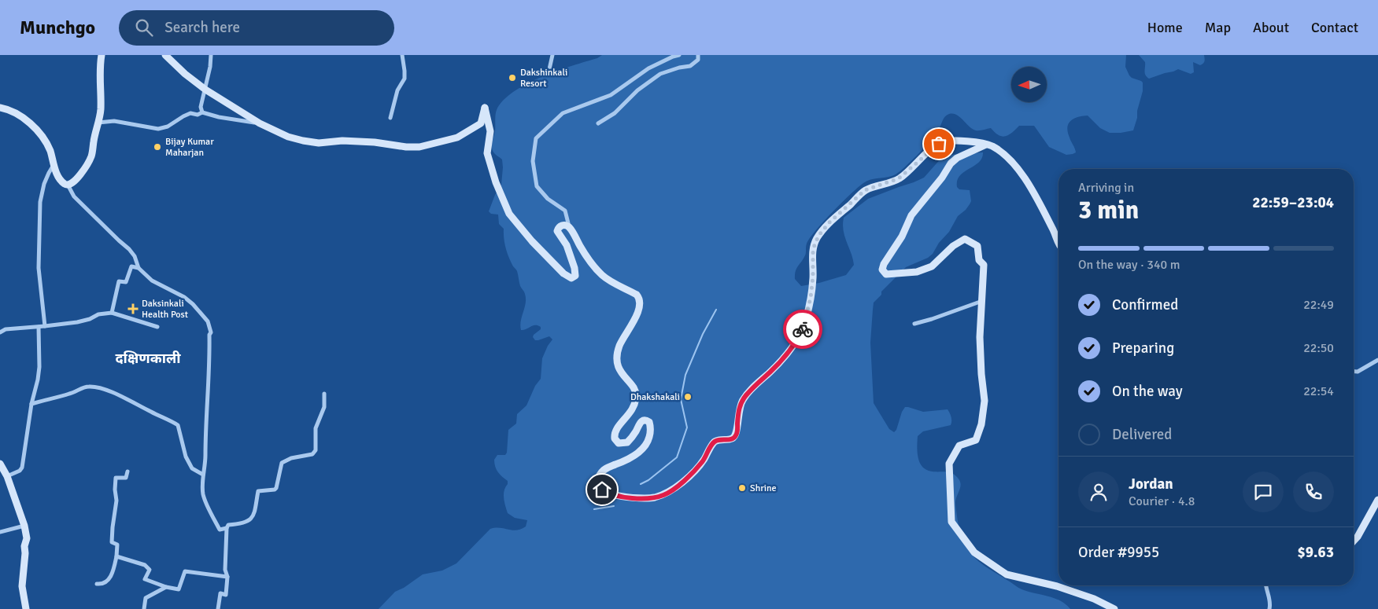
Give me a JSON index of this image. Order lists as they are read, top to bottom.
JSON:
{
  "districts": ["दक्षि‍णकाली"],
  "places": {
    "other": [
      "Dakshinkali Resort",
      "Bijay Kumar Maharjan",
      "Dhakshakali",
      "Shrine"
    ],
    "health": ["Daksinkali Health Post"]
  },
  "north": "left",
  "page": {
    "header": "Munchgo",
    "search": "Search here",
    "nav": [
      "Home",
      "Map",
      "About",
      "Contact"
    ],
    "heading": ["3 min", "Arriving in", "22:59–23:04"],
    "panel": [
      "Jordan",
      "Courier · 4.8",
      "Order #9955",
      "$9.63"
    ],
    "bar": "On the way · 340 m",
    "list": [
      ["Confirmed", "22:49"],
      ["Preparing", "22:50"],
      ["On the way", "22:54"],
      "Delivered"
    ]
  }
}
